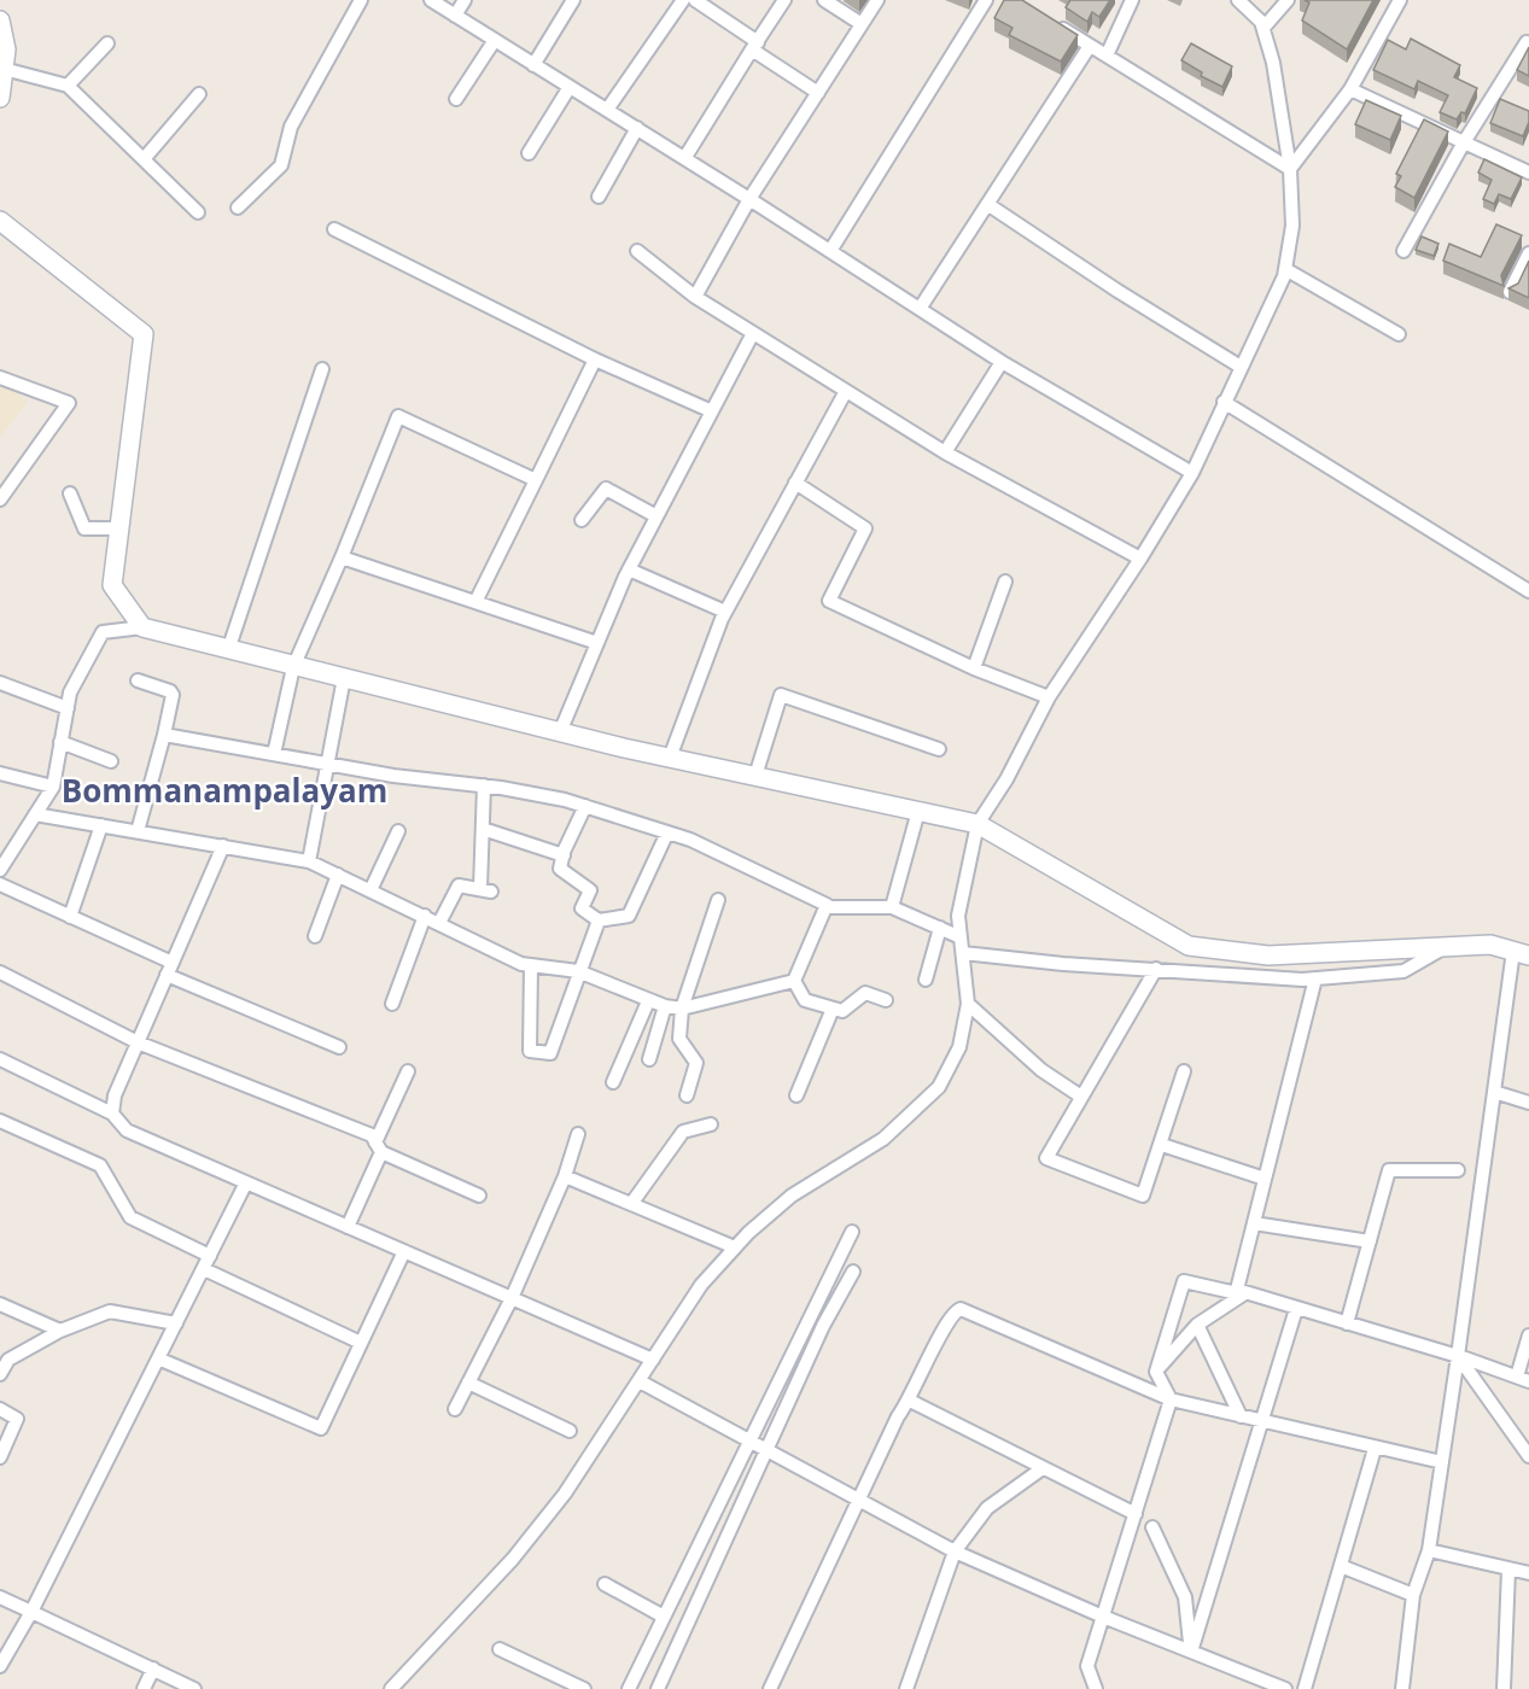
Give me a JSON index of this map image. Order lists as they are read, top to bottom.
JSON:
{
  "districts": ["Bommanampalayam"]
}
